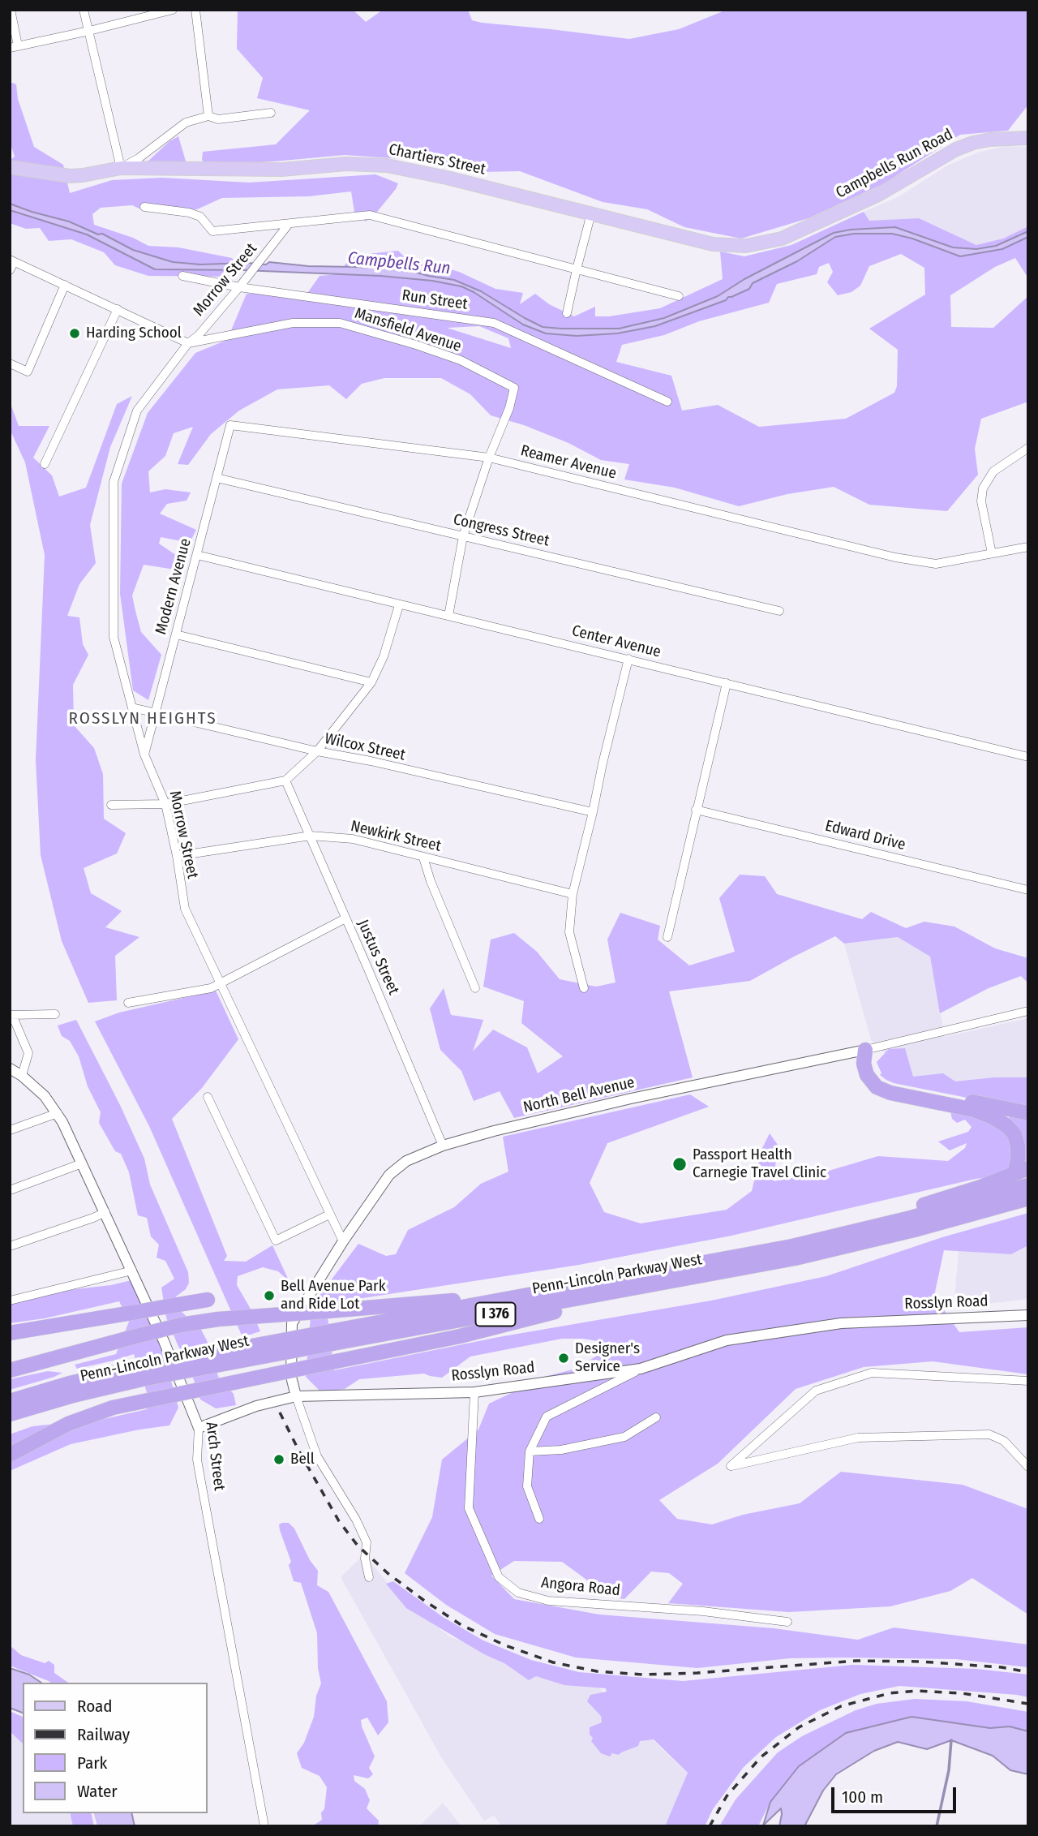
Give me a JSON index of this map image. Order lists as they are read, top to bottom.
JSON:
{
  "streets": {
    "highway": ["Penn-Lincoln Parkway West", "I 376"],
    "main road": ["Chartiers Street", "Campbells Run Road"],
    "street": [
      "Morrow Street",
      "Run Street",
      "Mansfield Avenue",
      "Reamer Avenue",
      "Congress Street",
      "Modern Avenue",
      "Center Avenue",
      "Wilcox Street",
      "Edward Drive",
      "Newkirk Street",
      "Justus Street",
      "North Bell Avenue",
      "Rosslyn Road",
      "Arch Street",
      "Angora Road"
    ]
  },
  "crossings": [
    ["Chartiers Street", "Campbells Run Road"],
    ["Morrow Street", "Run Street"],
    ["Morrow Street", "Mansfield Avenue"],
    ["Morrow Street", "Modern Avenue"],
    ["Morrow Street", "Wilcox Street"],
    ["Morrow Street", "Newkirk Street"],
    ["Morrow Street", "North Bell Avenue"],
    ["Mansfield Avenue", "Reamer Avenue"],
    ["Mansfield Avenue", "Congress Street"],
    ["Mansfield Avenue", "Center Avenue"],
    ["Reamer Avenue", "Modern Avenue"],
    ["Congress Street", "Modern Avenue"],
    ["Modern Avenue", "Center Avenue"],
    ["Modern Avenue", "Wilcox Street"],
    ["Newkirk Street", "Justus Street"],
    ["Justus Street", "North Bell Avenue"],
    ["North Bell Avenue", "Rosslyn Road"],
    ["Rosslyn Road", "Arch Street"],
    ["Rosslyn Road", "Angora Road"]
  ],
  "districts": ["ROSSLYN HEIGHTS"],
  "water": ["Campbells Run"],
  "places": [
    "Harding School",
    "Passport Health Carnegie Travel Clinic",
    "Bell Avenue Park and Ride Lot",
    "Designer's Service",
    "Bell"
  ],
  "legend": [
    "Road",
    "Railway",
    "Park",
    "Water"
  ],
  "scale_bar": "100 m"
}
